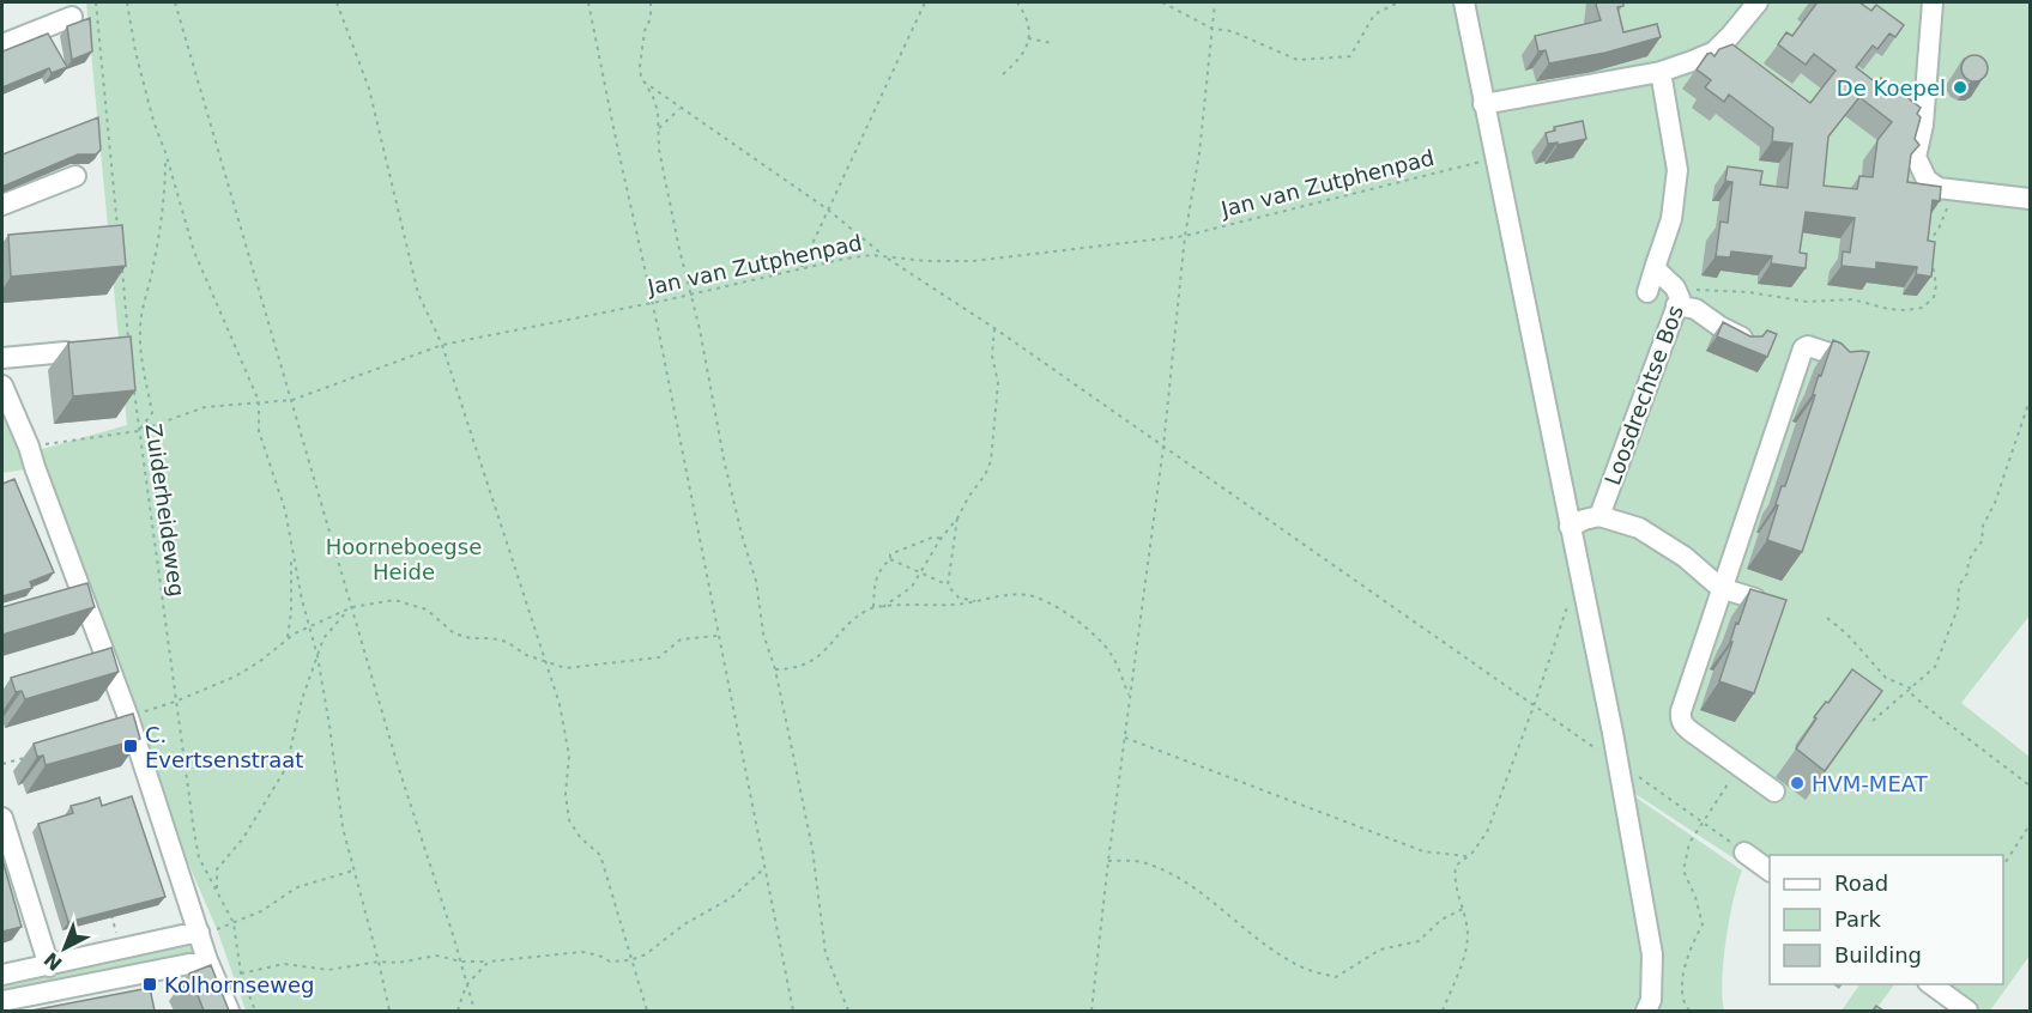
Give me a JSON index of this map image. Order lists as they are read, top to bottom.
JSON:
{
  "streets": {
    "street": ["Loosdrechtse Bos"],
    "path": ["Jan van Zutphenpad", "Zuiderheideweg"]
  },
  "crossings": [
    ["Jan van Zutphenpad", "Zuiderheideweg"]
  ],
  "parks": ["Hoorneboegse Heide"],
  "places": {
    "other": ["De Koepel", "HVM-MEAT"],
    "transit": ["C. Evertsenstraat", "Kolhornseweg"]
  },
  "legend": ["Road", "Park", "Building"],
  "north": "bottom left"
}
